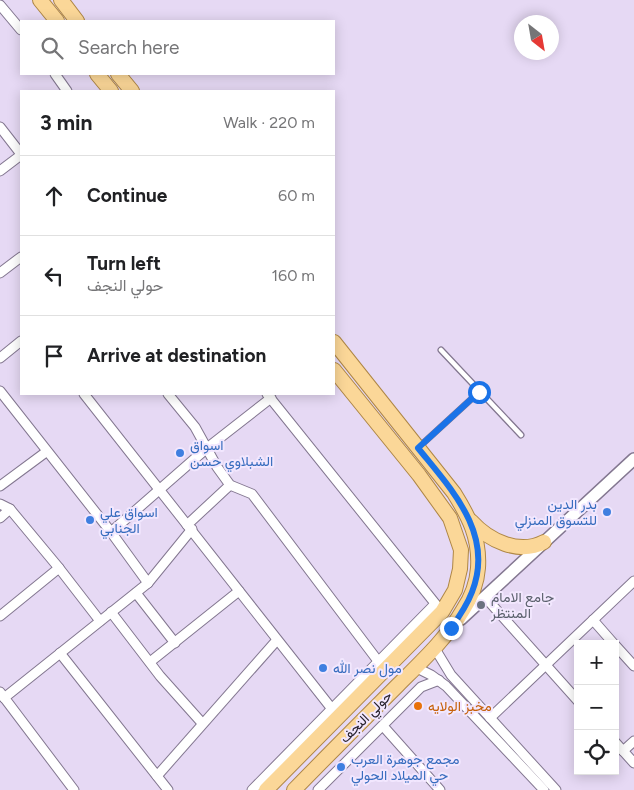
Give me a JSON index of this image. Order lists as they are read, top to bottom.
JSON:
{
  "streets": {
    "main road": ["حولي النجف"]
  },
  "places": [
    "اسواق الشبلاوي حسن",
    "بدر الدين للتسوق المنزلي",
    "اسواق علي الجنابي",
    "جامع الامام المنتظر",
    "مول نصر الله",
    "مخبز الولايه",
    "مجمع جوهرة العرب حي الميلاد الحولي"
  ],
  "north": "bottom right",
  "page": {
    "search": "Search here",
    "heading": ["3 min", "Walk · 220 m"],
    "list": [
      ["Continue", "60 m"],
      ["Turn left", "حولي النجف", "160 m"],
      "Arrive at destination"
    ],
    "map_buttons": ["+", "−"]
  }
}
